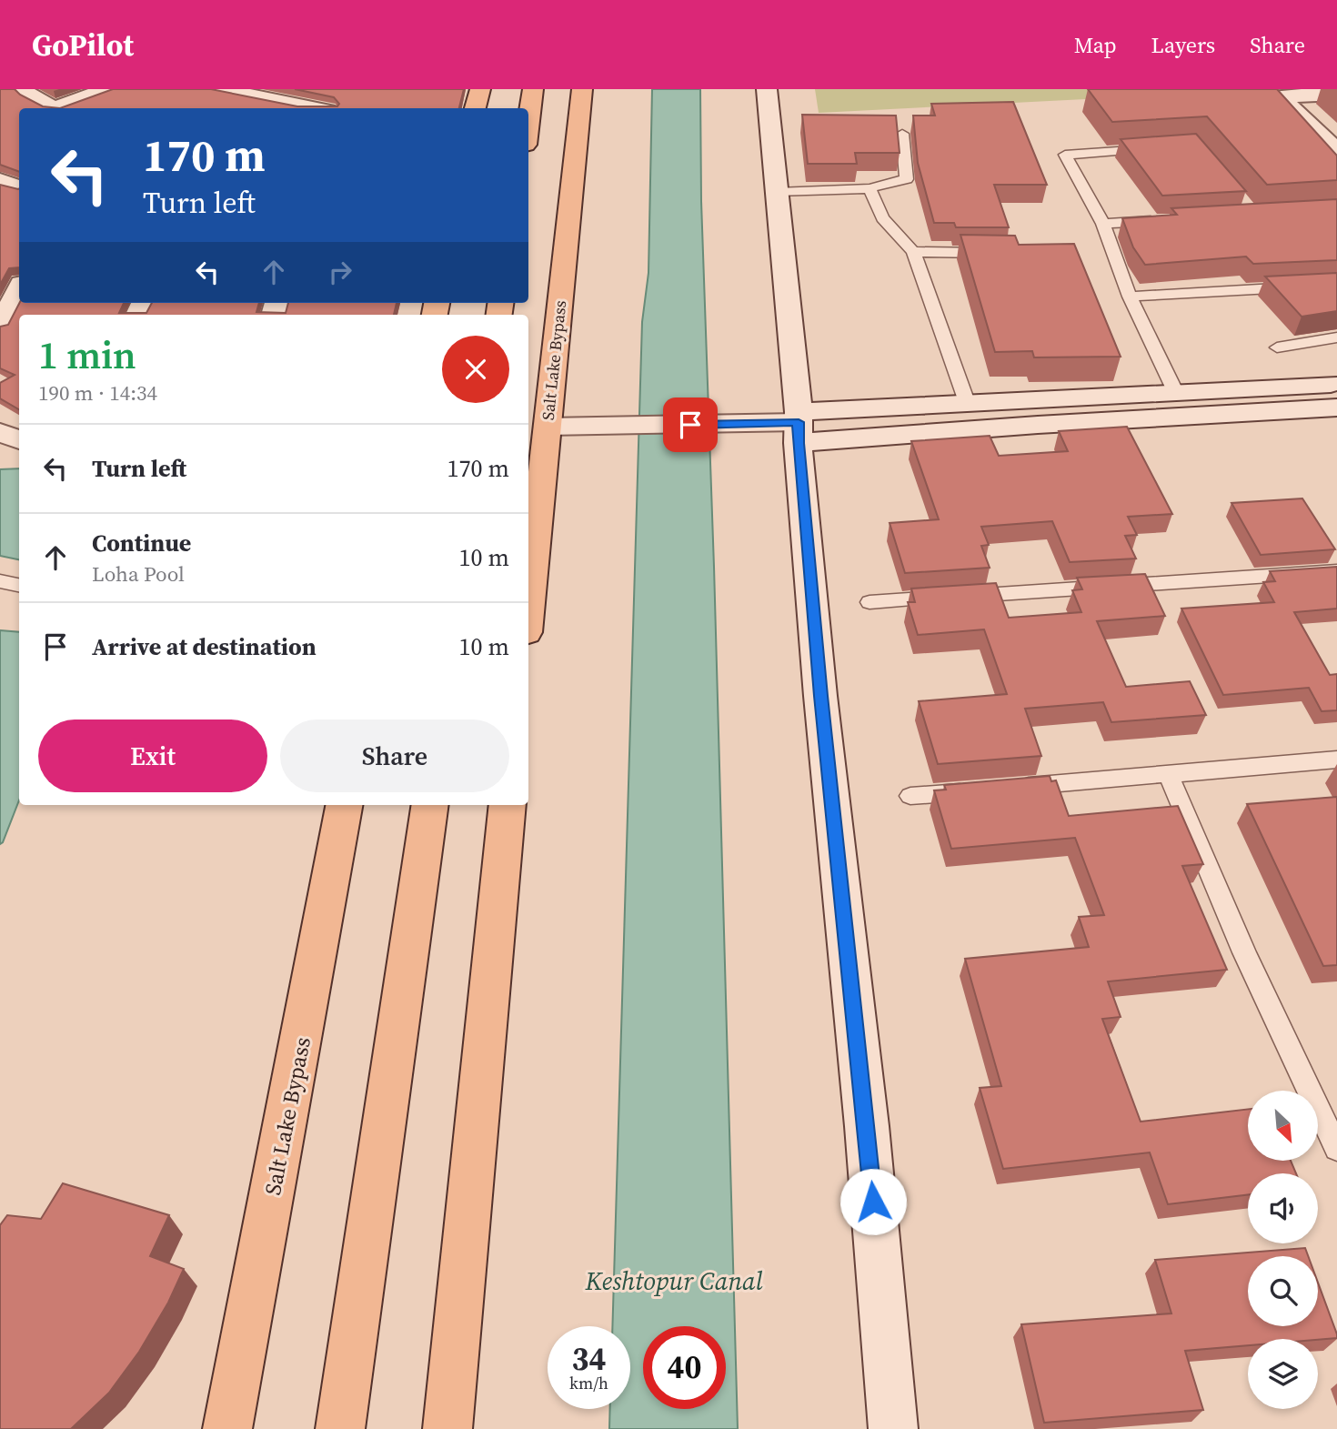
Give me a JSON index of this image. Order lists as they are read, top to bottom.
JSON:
{
  "streets": {
    "main road": ["Salt Lake Bypass"]
  },
  "water": ["Keshtopur Canal"],
  "north": "bottom right",
  "page": {
    "header": "GoPilot",
    "nav": ["Map", "Layers", "Share"],
    "turn": ["170 m", "Turn left"],
    "heading": ["1 min", "190 m · 14:34"],
    "list": [
      {
        "name": "Turn left",
        "value": "170 m"
      },
      {
        "name": "Continue",
        "note": "Loha Pool",
        "value": "10 m"
      },
      {
        "name": "Arrive at destination",
        "value": "10 m"
      }
    ],
    "buttons": ["Exit", "Share"],
    "speed": "34 km/h",
    "limit": "40"
  }
}
